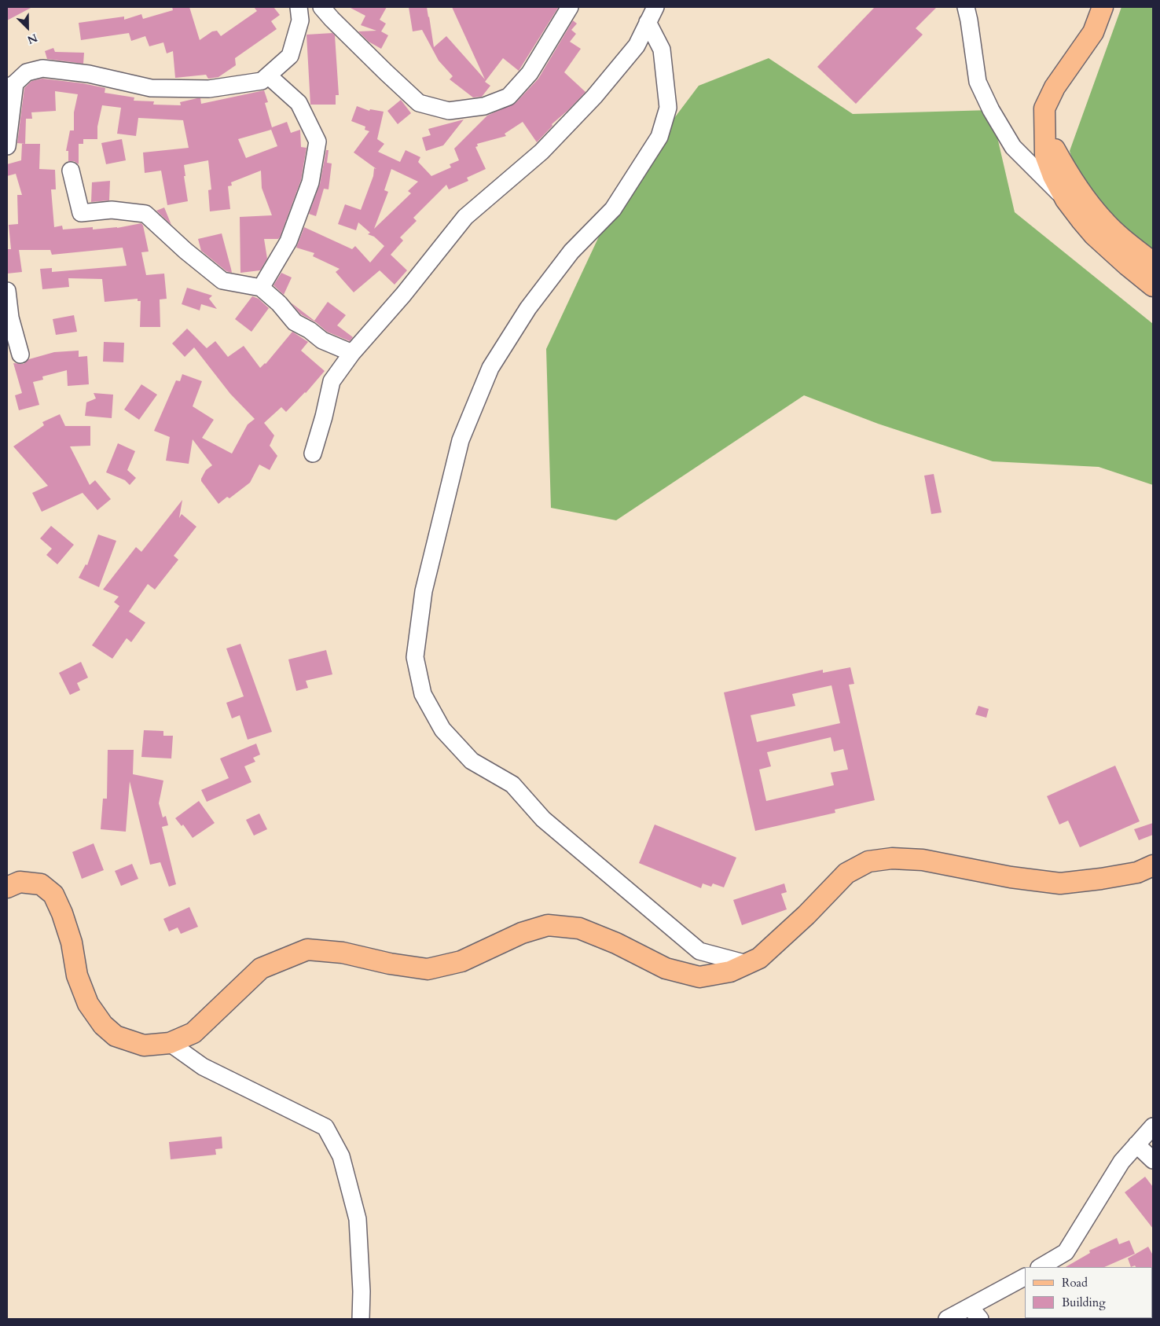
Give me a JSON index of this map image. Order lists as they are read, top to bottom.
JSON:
{
  "legend": ["Road", "Building"],
  "north": "bottom right"
}
